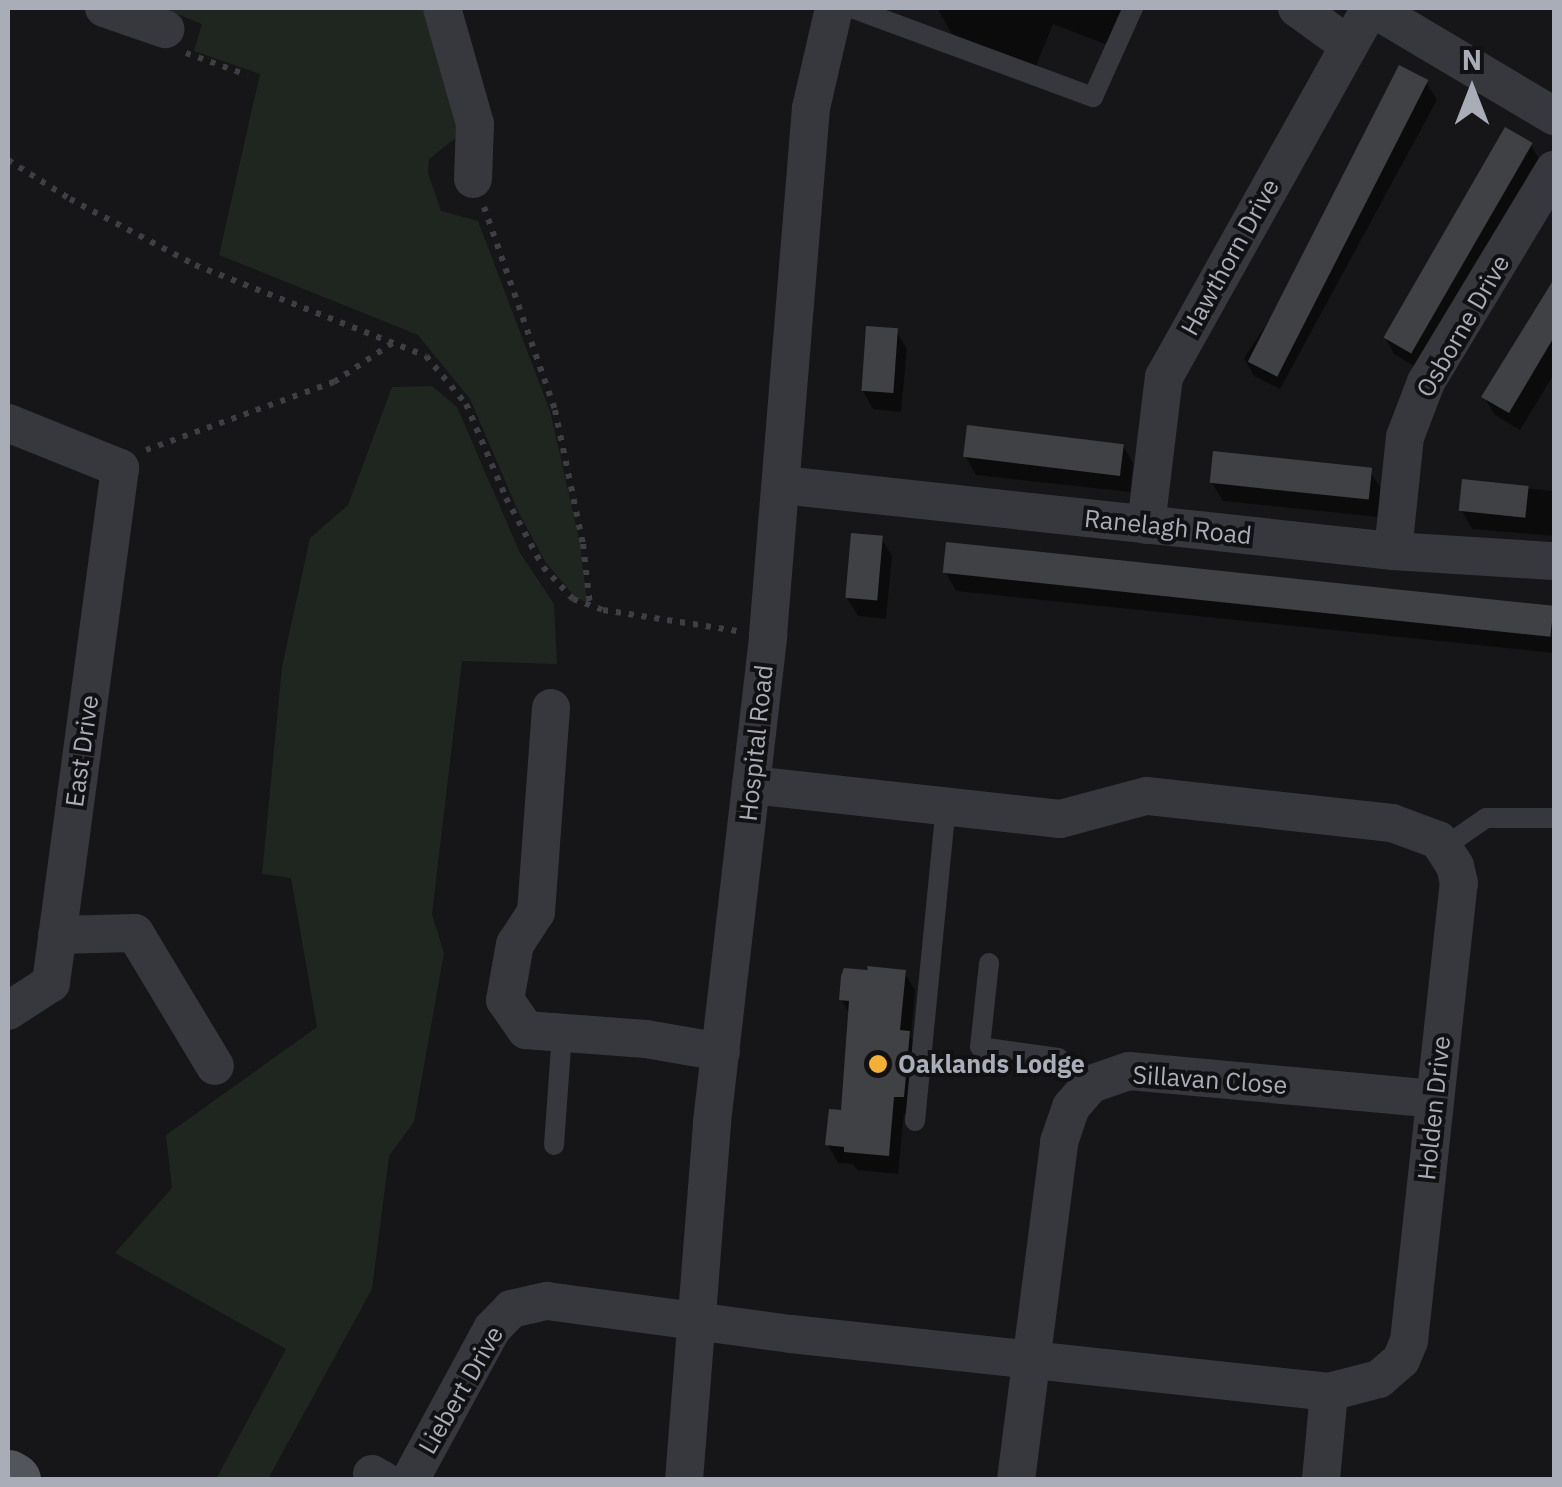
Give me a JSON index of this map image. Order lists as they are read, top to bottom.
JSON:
{
  "streets": {
    "street": [
      "Hawthorn Drive",
      "Osborne Drive",
      "Ranelagh Road",
      "Hospital Road",
      "East Drive",
      "Sillavan Close",
      "Holden Drive",
      "Liebert Drive"
    ]
  },
  "crossings": [
    ["Hawthorn Drive", "Ranelagh Road"],
    ["Osborne Drive", "Ranelagh Road"],
    ["Ranelagh Road", "Hospital Road"],
    ["Hospital Road", "Holden Drive"],
    ["Hospital Road", "Liebert Drive"],
    ["Sillavan Close", "Holden Drive"],
    ["Holden Drive", "Liebert Drive"]
  ],
  "places": ["Oaklands Lodge"],
  "north": "top"
}
